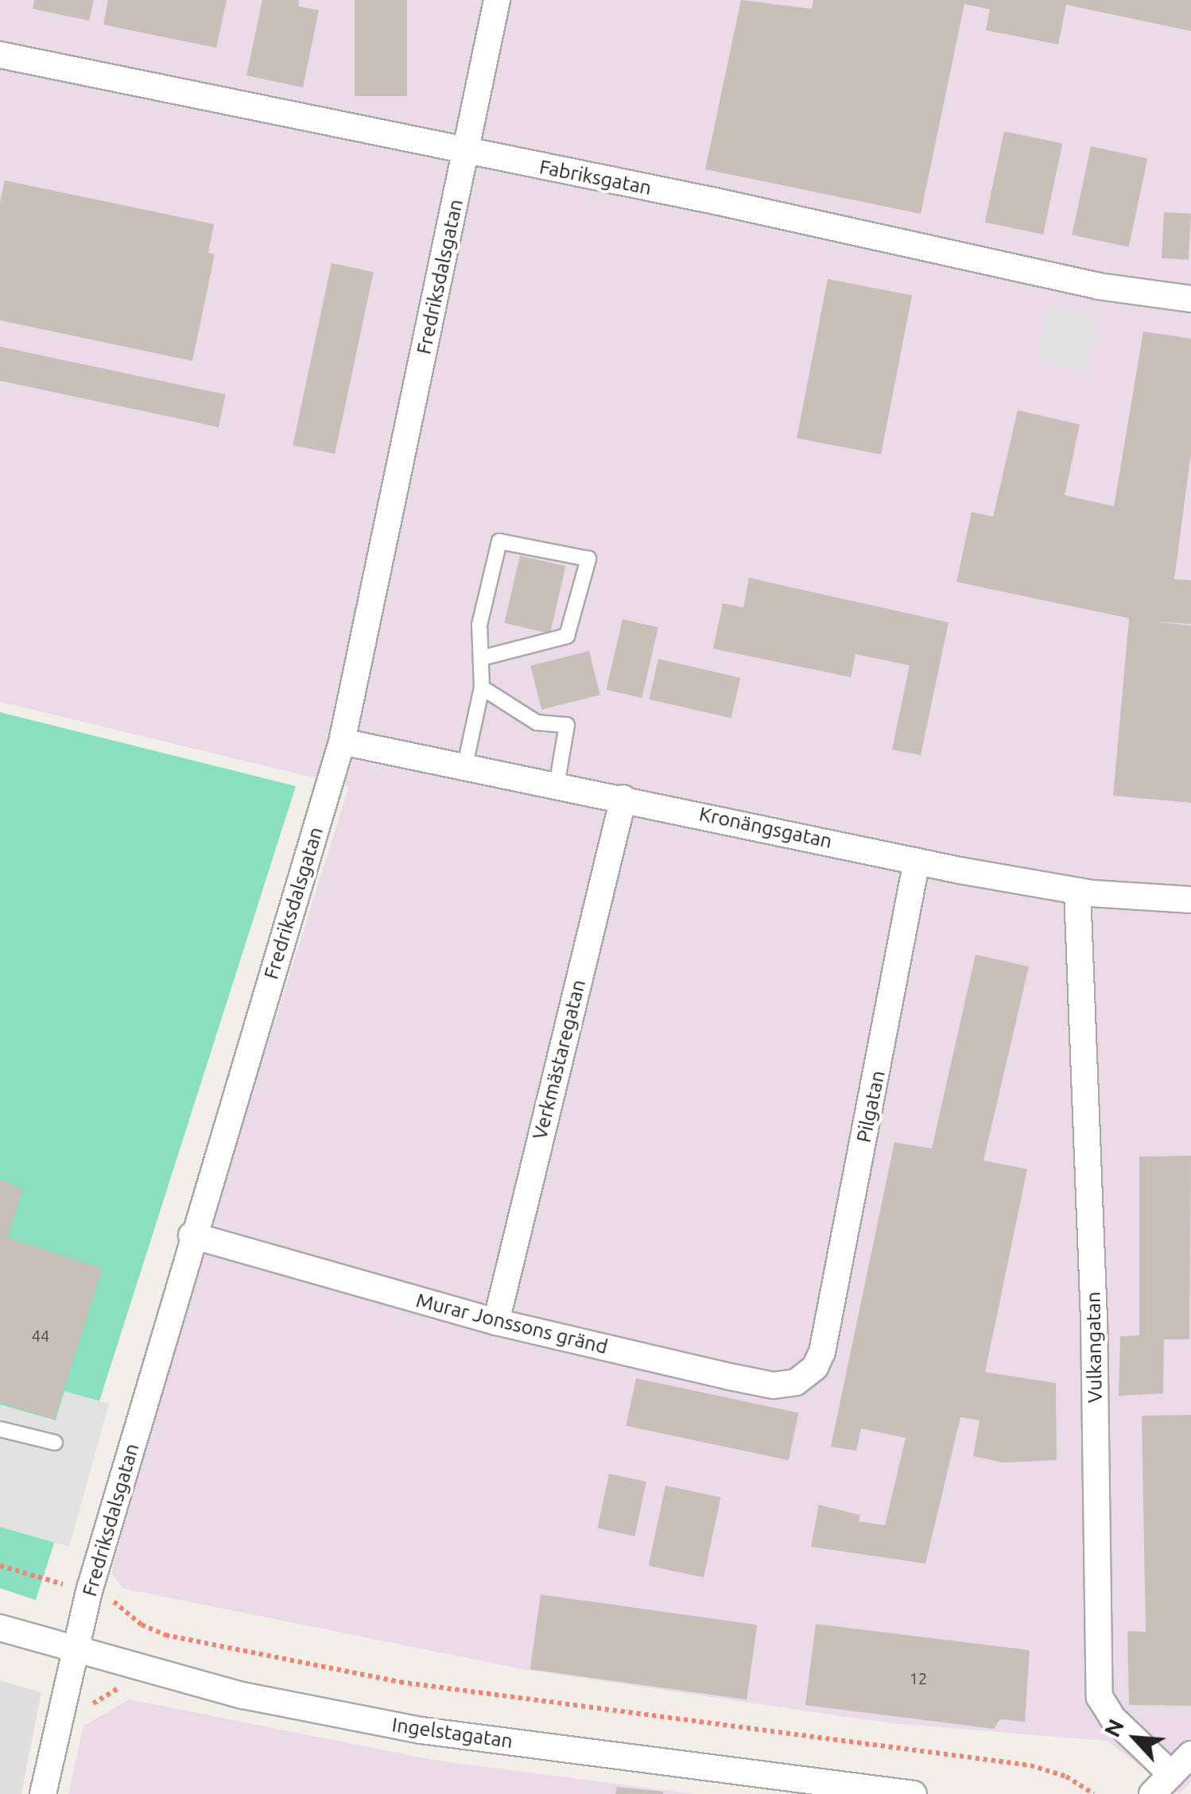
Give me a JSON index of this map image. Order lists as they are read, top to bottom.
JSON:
{
  "streets": {
    "street": [
      "Fabriksgatan",
      "Fredriksdalsgatan",
      "Kronängsgatan",
      "Verkmästaregatan",
      "Pilgatan",
      "Murar Jonssons gränd",
      "Vulkangatan",
      "Ingelstagatan"
    ]
  },
  "crossings": [
    ["Fabriksgatan", "Fredriksdalsgatan"],
    ["Fredriksdalsgatan", "Kronängsgatan"],
    ["Fredriksdalsgatan", "Murar Jonssons gränd"],
    ["Fredriksdalsgatan", "Ingelstagatan"],
    ["Kronängsgatan", "Verkmästaregatan"],
    ["Kronängsgatan", "Pilgatan"],
    ["Kronängsgatan", "Vulkangatan"],
    ["Verkmästaregatan", "Murar Jonssons gränd"],
    ["Pilgatan", "Murar Jonssons gränd"]
  ],
  "house_numbers": ["44", "12"],
  "north": "top left"
}
